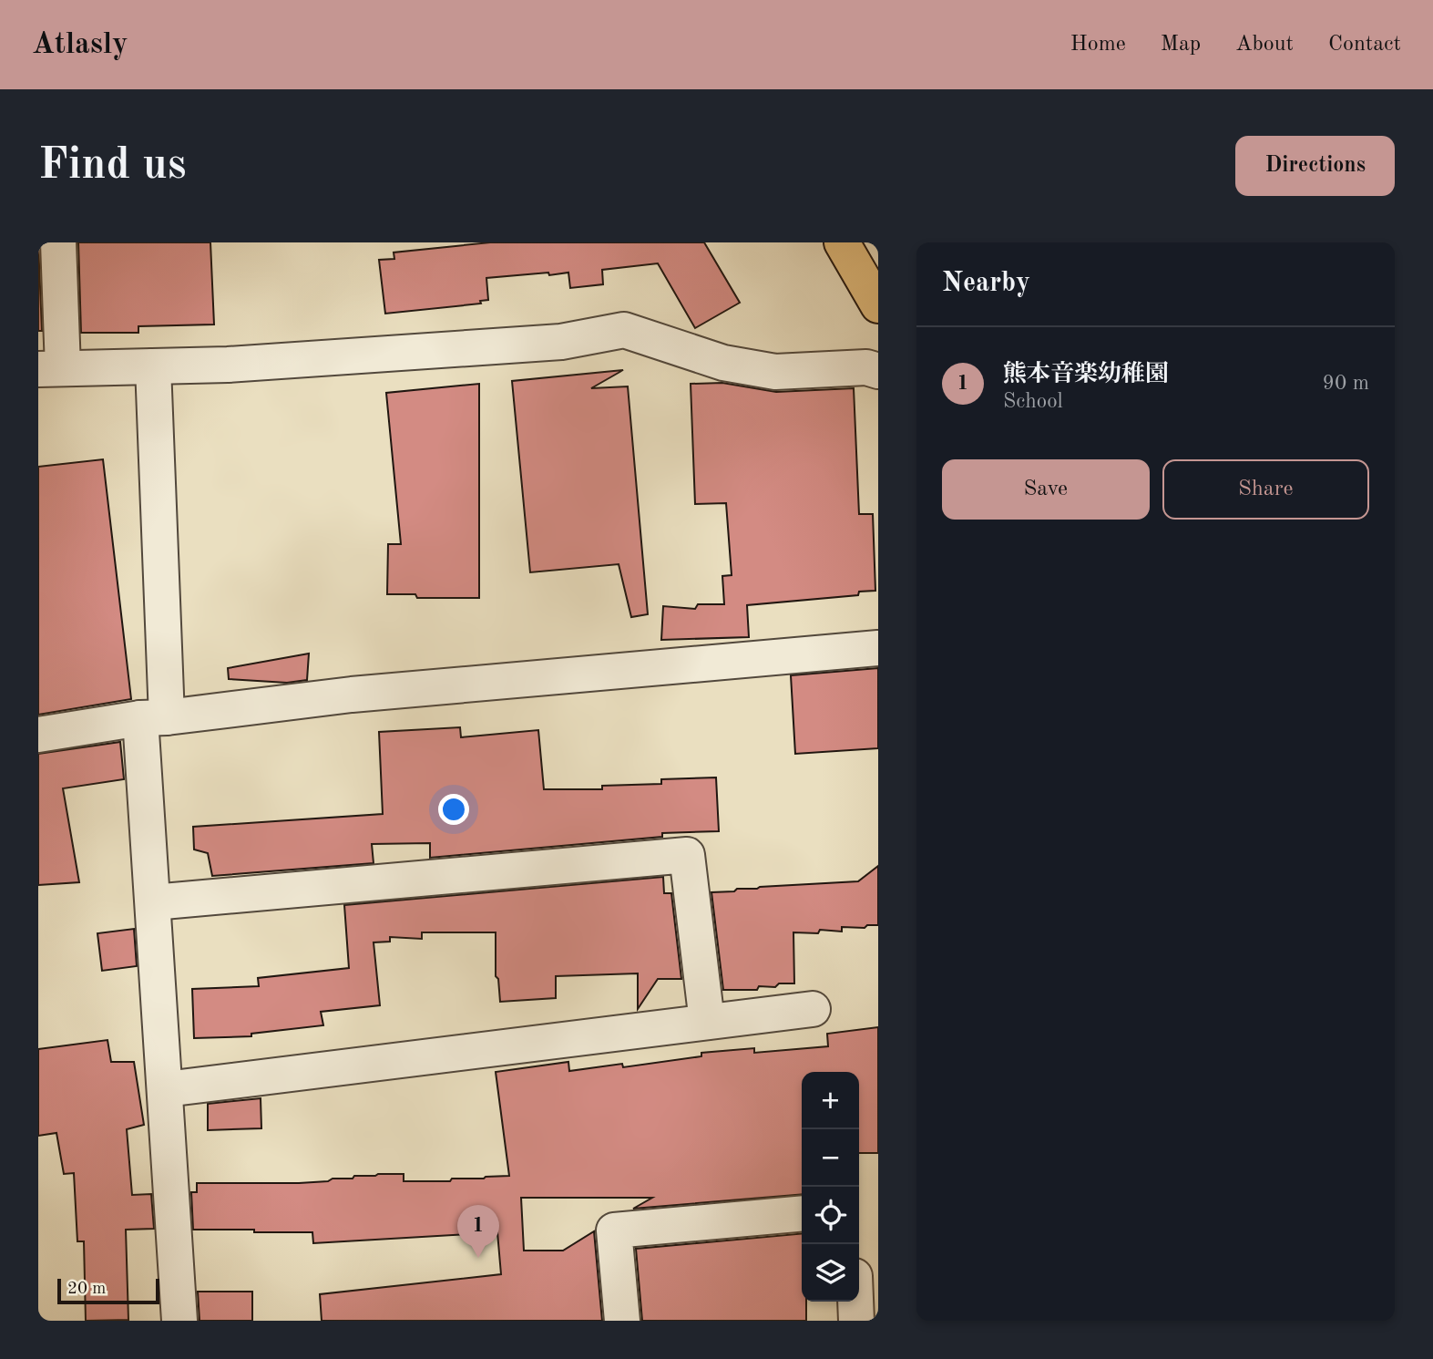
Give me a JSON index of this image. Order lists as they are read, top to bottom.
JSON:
{
  "scale_bar": "20 m",
  "page": {
    "header": "Atlasly",
    "nav": [
      "Home",
      "Map",
      "About",
      "Contact"
    ],
    "buttons": [
      "Directions",
      ["Save", "Share"]
    ],
    "title": "Find us",
    "heading": "Nearby",
    "list": [
      {
        "mark": "1",
        "name": "熊本音楽幼稚園",
        "note": "School",
        "value": "90 m"
      }
    ],
    "map_buttons": ["+", "−"],
    "pins": "1",
    "scale": "20 m"
  }
}
